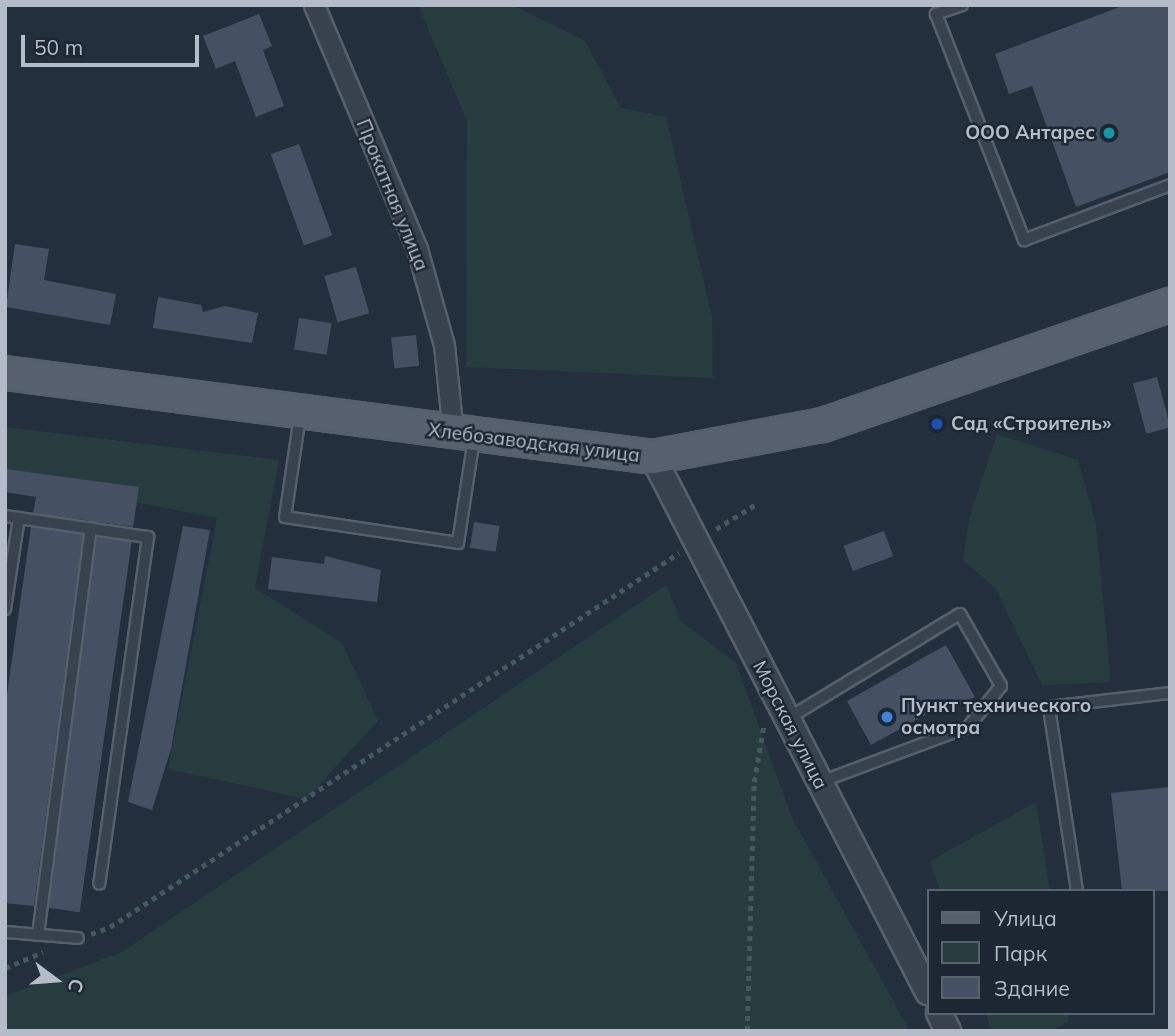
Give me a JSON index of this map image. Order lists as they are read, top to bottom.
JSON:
{
  "streets": {
    "main road": ["Хлебозаводская улица"],
    "street": ["Прокатная улица", "Морская улица"]
  },
  "crossings": [
    ["Прокатная улица", "Хлебозаводская улица"],
    ["Хлебозаводская улица", "Морская улица"]
  ],
  "places": ["ООО Антарес", "Сад «Строитель»", "Пункт технического осмотра"],
  "legend": ["Улица", "Парк", "Здание"],
  "scale_bar": "50 m",
  "north": "right"
}
